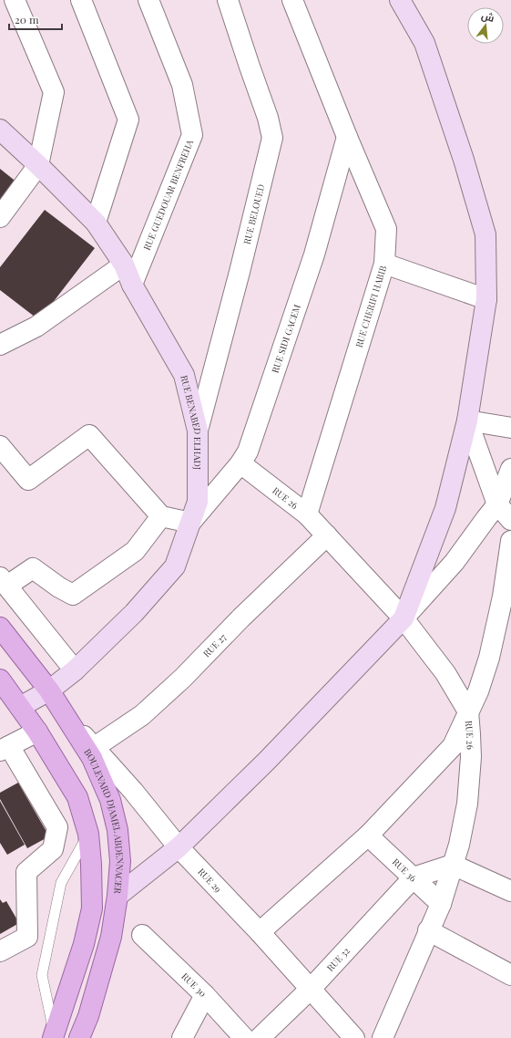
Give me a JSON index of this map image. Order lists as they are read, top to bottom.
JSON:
{
  "streets": {
    "main road": ["RUE BENABED ELHADJ", "BOULEVARD DJAMEL ABDENNACER"],
    "street": [
      "RUE GUEDOUAR BENFREHA",
      "RUE BELOUED",
      "RUE CHERIFI HABIB",
      "RUE SIDI GACEM",
      "RUE 26",
      "RUE 27",
      "RUE 36",
      "RUE 29",
      "RUE 32",
      "RUE 30"
    ]
  },
  "crossings": [
    ["RUE GUEDOUAR BENFREHA", "RUE BENABED ELHADJ"],
    ["RUE BELOUED", "RUE BENABED ELHADJ"],
    ["RUE CHERIFI HABIB", "RUE SIDI GACEM"],
    ["RUE CHERIFI HABIB", "RUE 26"],
    ["RUE SIDI GACEM", "RUE BENABED ELHADJ"],
    ["RUE SIDI GACEM", "RUE 26"],
    ["RUE BENABED ELHADJ", "BOULEVARD DJAMEL ABDENNACER"],
    ["RUE 26", "RUE 27"],
    ["RUE 26", "RUE 36"],
    ["RUE 27", "RUE 29"],
    ["BOULEVARD DJAMEL ABDENNACER", "RUE 29"],
    ["RUE 36", "RUE 32"],
    ["RUE 29", "RUE 32"]
  ],
  "scale_bar": "20 m",
  "north": "top"
}
